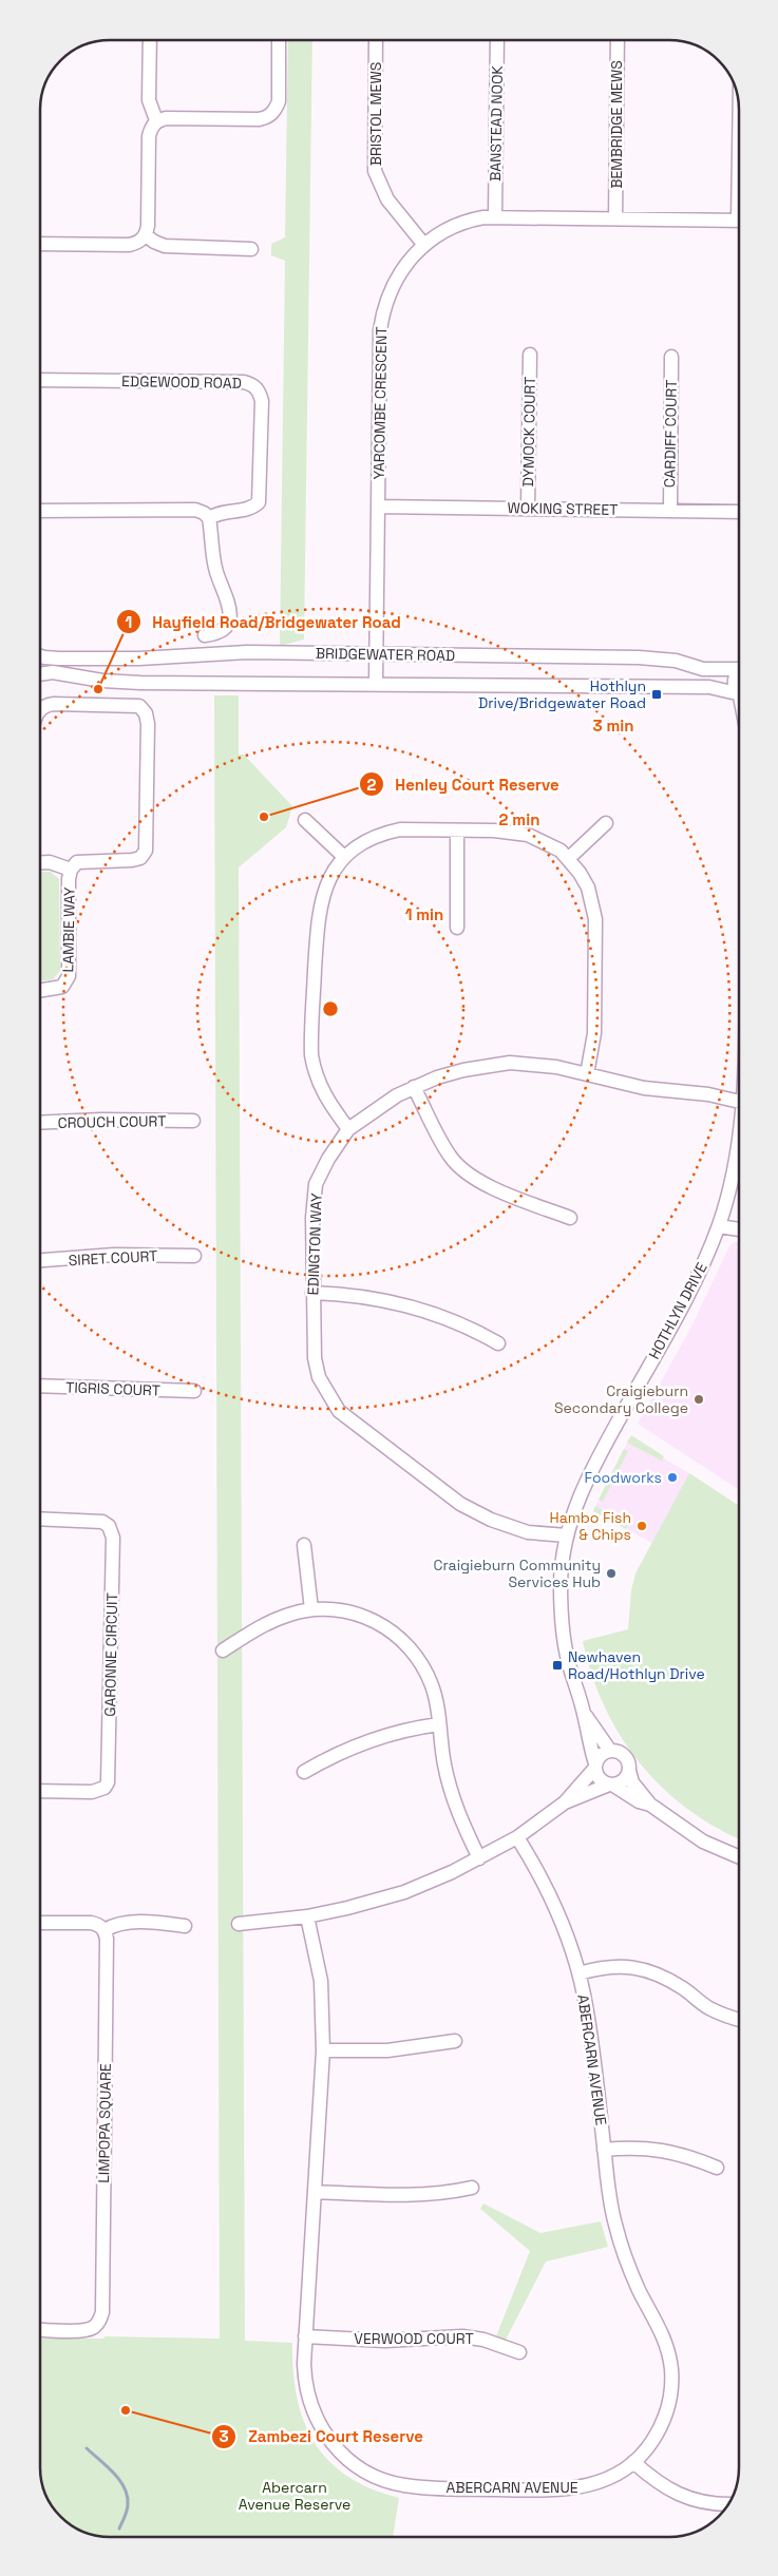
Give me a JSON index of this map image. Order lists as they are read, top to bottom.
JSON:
{
  "streets": {
    "street": [
      "BRISTOL MEWS",
      "BANSTEAD NOOK",
      "BEMBRIDGE MEWS",
      "EDGEWOOD ROAD",
      "YARCOMBE CRESCENT",
      "DYMOCK COURT",
      "CARDIFF COURT",
      "WOKING STREET",
      "BRIDGEWATER ROAD",
      "LAMBIE WAY",
      "CROUCH COURT",
      "EDINGTON WAY",
      "SIRET COURT",
      "HOTHLYN DRIVE",
      "TIGRIS COURT",
      "GARONNE CIRCUIT",
      "ABERCARN AVENUE",
      "LIMPOPA SQUARE",
      "VERWOOD COURT"
    ]
  },
  "crossings": [
    ["BRISTOL MEWS", "YARCOMBE CRESCENT"],
    ["BANSTEAD NOOK", "YARCOMBE CRESCENT"],
    ["BEMBRIDGE MEWS", "YARCOMBE CRESCENT"],
    ["YARCOMBE CRESCENT", "WOKING STREET"],
    ["YARCOMBE CRESCENT", "BRIDGEWATER ROAD"],
    ["DYMOCK COURT", "WOKING STREET"],
    ["CARDIFF COURT", "WOKING STREET"],
    ["EDINGTON WAY", "HOTHLYN DRIVE"],
    ["ABERCARN AVENUE", "VERWOOD COURT"]
  ],
  "parks": ["Abercarn Avenue Reserve"],
  "places": {
    "other": [
      "Hayfield Road/Bridgewater Road",
      "Henley Court Reserve",
      "Craigieburn Secondary College",
      "Foodworks",
      "Hambo Fish & Chips",
      "Craigieburn Community Services Hub",
      "Zambezi Court Reserve"
    ],
    "transit": ["Hothlyn Drive/Bridgewater Road", "Newhaven Road/Hothlyn Drive"]
  },
  "rings": ["3 min", "2 min", "1 min"]
}
